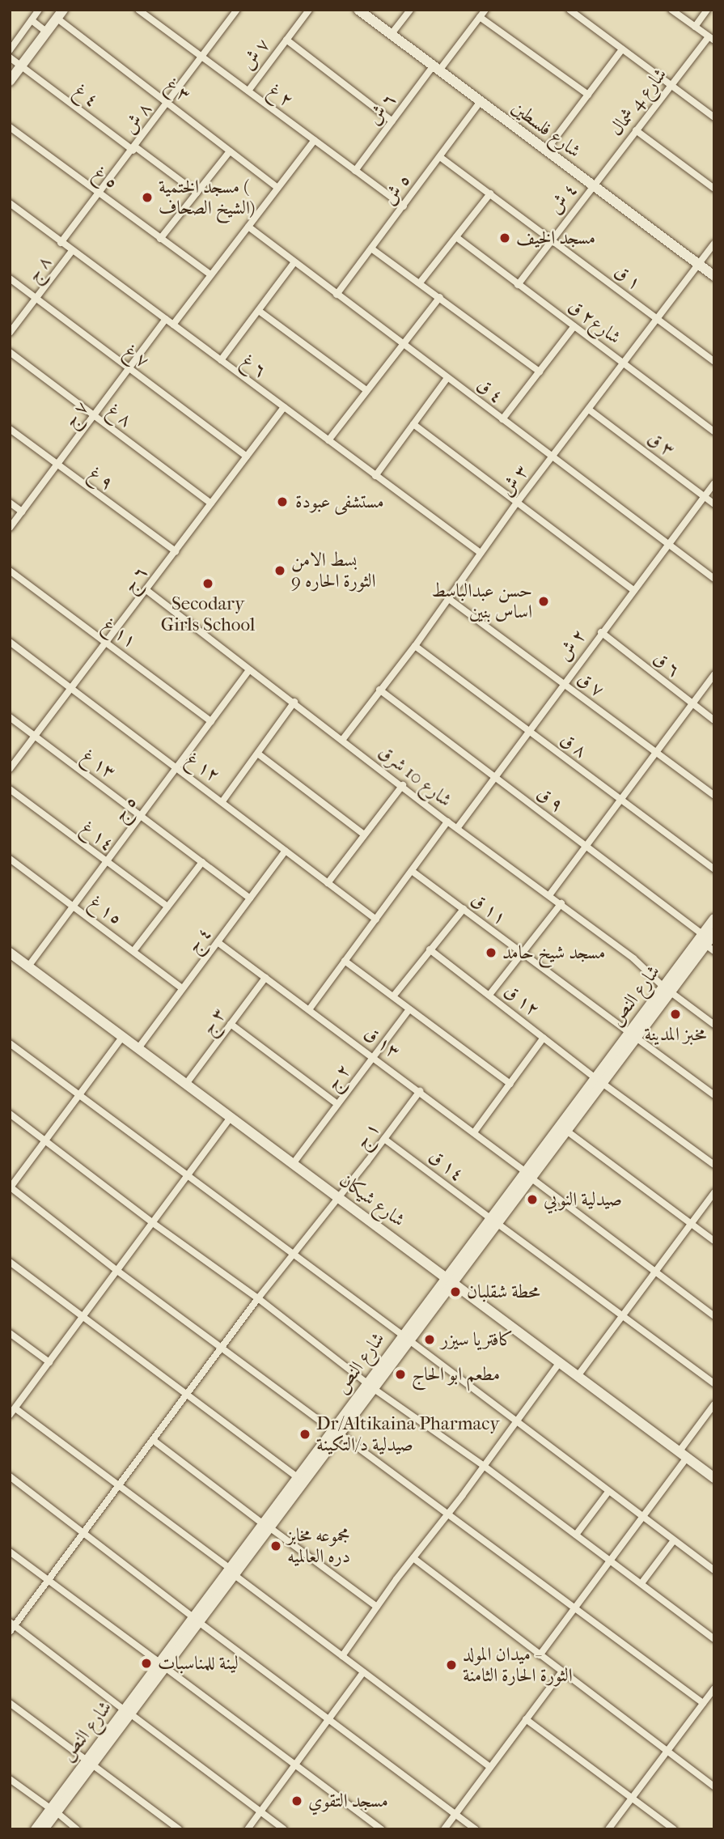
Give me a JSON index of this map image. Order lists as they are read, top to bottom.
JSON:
{
  "streets": {
    "main road": ["شارع فلسطين", "شارع النص", "شارع شيكان"],
    "street": [
      "٧ ش",
      "٣ غ",
      "٤ غ",
      "٢ غ",
      "شارع 4 شمال",
      "٦ ش",
      "٨ ش",
      "٥ غ",
      "٥ ش",
      "٤ ش",
      "٨ ج",
      "١ ق",
      "شارع٢ ق",
      "٧ غ",
      "٦ غ",
      "٤ ق",
      "٧ ج",
      "٨ غ",
      "٣ ق",
      "٩ غ",
      "٣ ش",
      "٦ ج",
      "١١ غ",
      "٢ ش",
      "٦ ق",
      "٧ ق",
      "٨ ق",
      "١٣ غ",
      "١٢ غ",
      "شارع 10 شرق",
      "٩ ق",
      "٥ ج",
      "١٤ غ",
      "١١ ق",
      "١٥ غ",
      "٤ ج",
      "١٢ ق",
      "٣ ج",
      "١٣ ق",
      "٢ ج",
      "١ ج",
      "١٤ ق"
    ]
  },
  "crossings": [
    ["٧ ش", "٢ غ"],
    ["٣ غ", "٨ ش"],
    ["٤ غ", "٨ ش"],
    ["٢ غ", "٦ ش"],
    ["٢ غ", "٨ ش"],
    ["٢ غ", "٥ ش"],
    ["شارع 4 شمال", "شارع فلسطين"],
    ["شارع 4 شمال", "٤ ش"],
    ["٦ ش", "شارع فلسطين"],
    ["٨ ش", "٥ غ"],
    ["٨ ش", "٦ غ"],
    ["شارع فلسطين", "٥ ش"],
    ["شارع فلسطين", "٤ ش"],
    ["شارع فلسطين", "٣ ش"],
    ["٥ ش", "١ ق"],
    ["٥ ش", "٤ ق"],
    ["٤ ش", "١ ق"],
    ["٤ ش", "شارع٢ ق"],
    ["٨ ج", "٧ غ"],
    ["٨ ج", "٦ غ"],
    ["١ ق", "٣ ش"],
    ["شارع٢ ق", "٣ ش"],
    ["٧ غ", "٧ ج"],
    ["٧ غ", "٦ ج"],
    ["٦ غ", "٧ ج"],
    ["٦ غ", "٣ ش"],
    ["٦ غ", "٦ ج"],
    ["٤ ق", "٣ ش"],
    ["٤ ق", "٢ ش"],
    ["٧ ج", "٨ غ"],
    ["٧ ج", "٩ غ"],
    ["٨ غ", "٦ ج"],
    ["٣ ق", "٣ ش"],
    ["٣ ق", "٢ ش"],
    ["٩ غ", "٦ ج"],
    ["٣ ش", "٧ ق"],
    ["٣ ش", "٨ ق"],
    ["٣ ش", "شارع 10 شرق"],
    ["٣ ش", "٩ ق"],
    ["٦ ج", "١١ غ"],
    ["٦ ج", "١٣ غ"],
    ["٦ ج", "١٢ غ"],
    ["٦ ج", "شارع 10 شرق"],
    ["١١ غ", "٥ ج"],
    ["٢ ش", "٦ ق"],
    ["٢ ش", "٧ ق"],
    ["٢ ش", "٨ ق"],
    ["٢ ش", "شارع 10 شرق"],
    ["٢ ش", "٩ ق"],
    ["١٣ غ", "٥ ج"],
    ["١٣ غ", "٤ ج"],
    ["١٢ غ", "٥ ج"],
    ["١٢ غ", "٤ ج"],
    ["شارع 10 شرق", "٥ ج"],
    ["شارع 10 شرق", "شارع النص"],
    ["٩ ق", "شارع النص"],
    ["٥ ج", "١٤ غ"],
    ["٥ ج", "١٥ غ"],
    ["٥ ج", "شارع شيكان"],
    ["١١ ق", "شارع النص"],
    ["١٥ غ", "٤ ج"],
    ["٤ ج", "١٣ ق"],
    ["٤ ج", "شارع شيكان"],
    ["شارع النص", "١٢ ق"],
    ["شارع النص", "١٣ ق"],
    ["شارع النص", "١٤ ق"],
    ["شارع النص", "شارع شيكان"],
    ["٣ ج", "١٣ ق"],
    ["٣ ج", "شارع شيكان"],
    ["١٣ ق", "٢ ج"],
    ["١٣ ق", "١ ج"],
    ["٢ ج", "شارع شيكان"],
    ["١ ج", "١٤ ق"],
    ["١ ج", "شارع شيكان"]
  ],
  "places": [
    "مسجد الختمية ( الشيخ الصحاف)",
    "مسجد الخيف",
    "مستشفى عبودة",
    "بسط الامن الثورة الحاره 9",
    "Secodary Girls School",
    "حسن عبدالباسط اساس بنين",
    "مسجد شيخ حامد",
    "مخبز المدينة",
    "صيدلية النوبي",
    "محطة شقلبان",
    "كافتريا سيزر",
    "مطعم ابو الحاج",
    "Dr/Altikaina Pharmacy صيدلية د/التكينة",
    "مجموعه مخابز دره العالميه",
    "لينة للمناسبات",
    "ميدان المولد - الثورة الحارة الثامنة",
    "مسجد التقوي"
  ]
}
